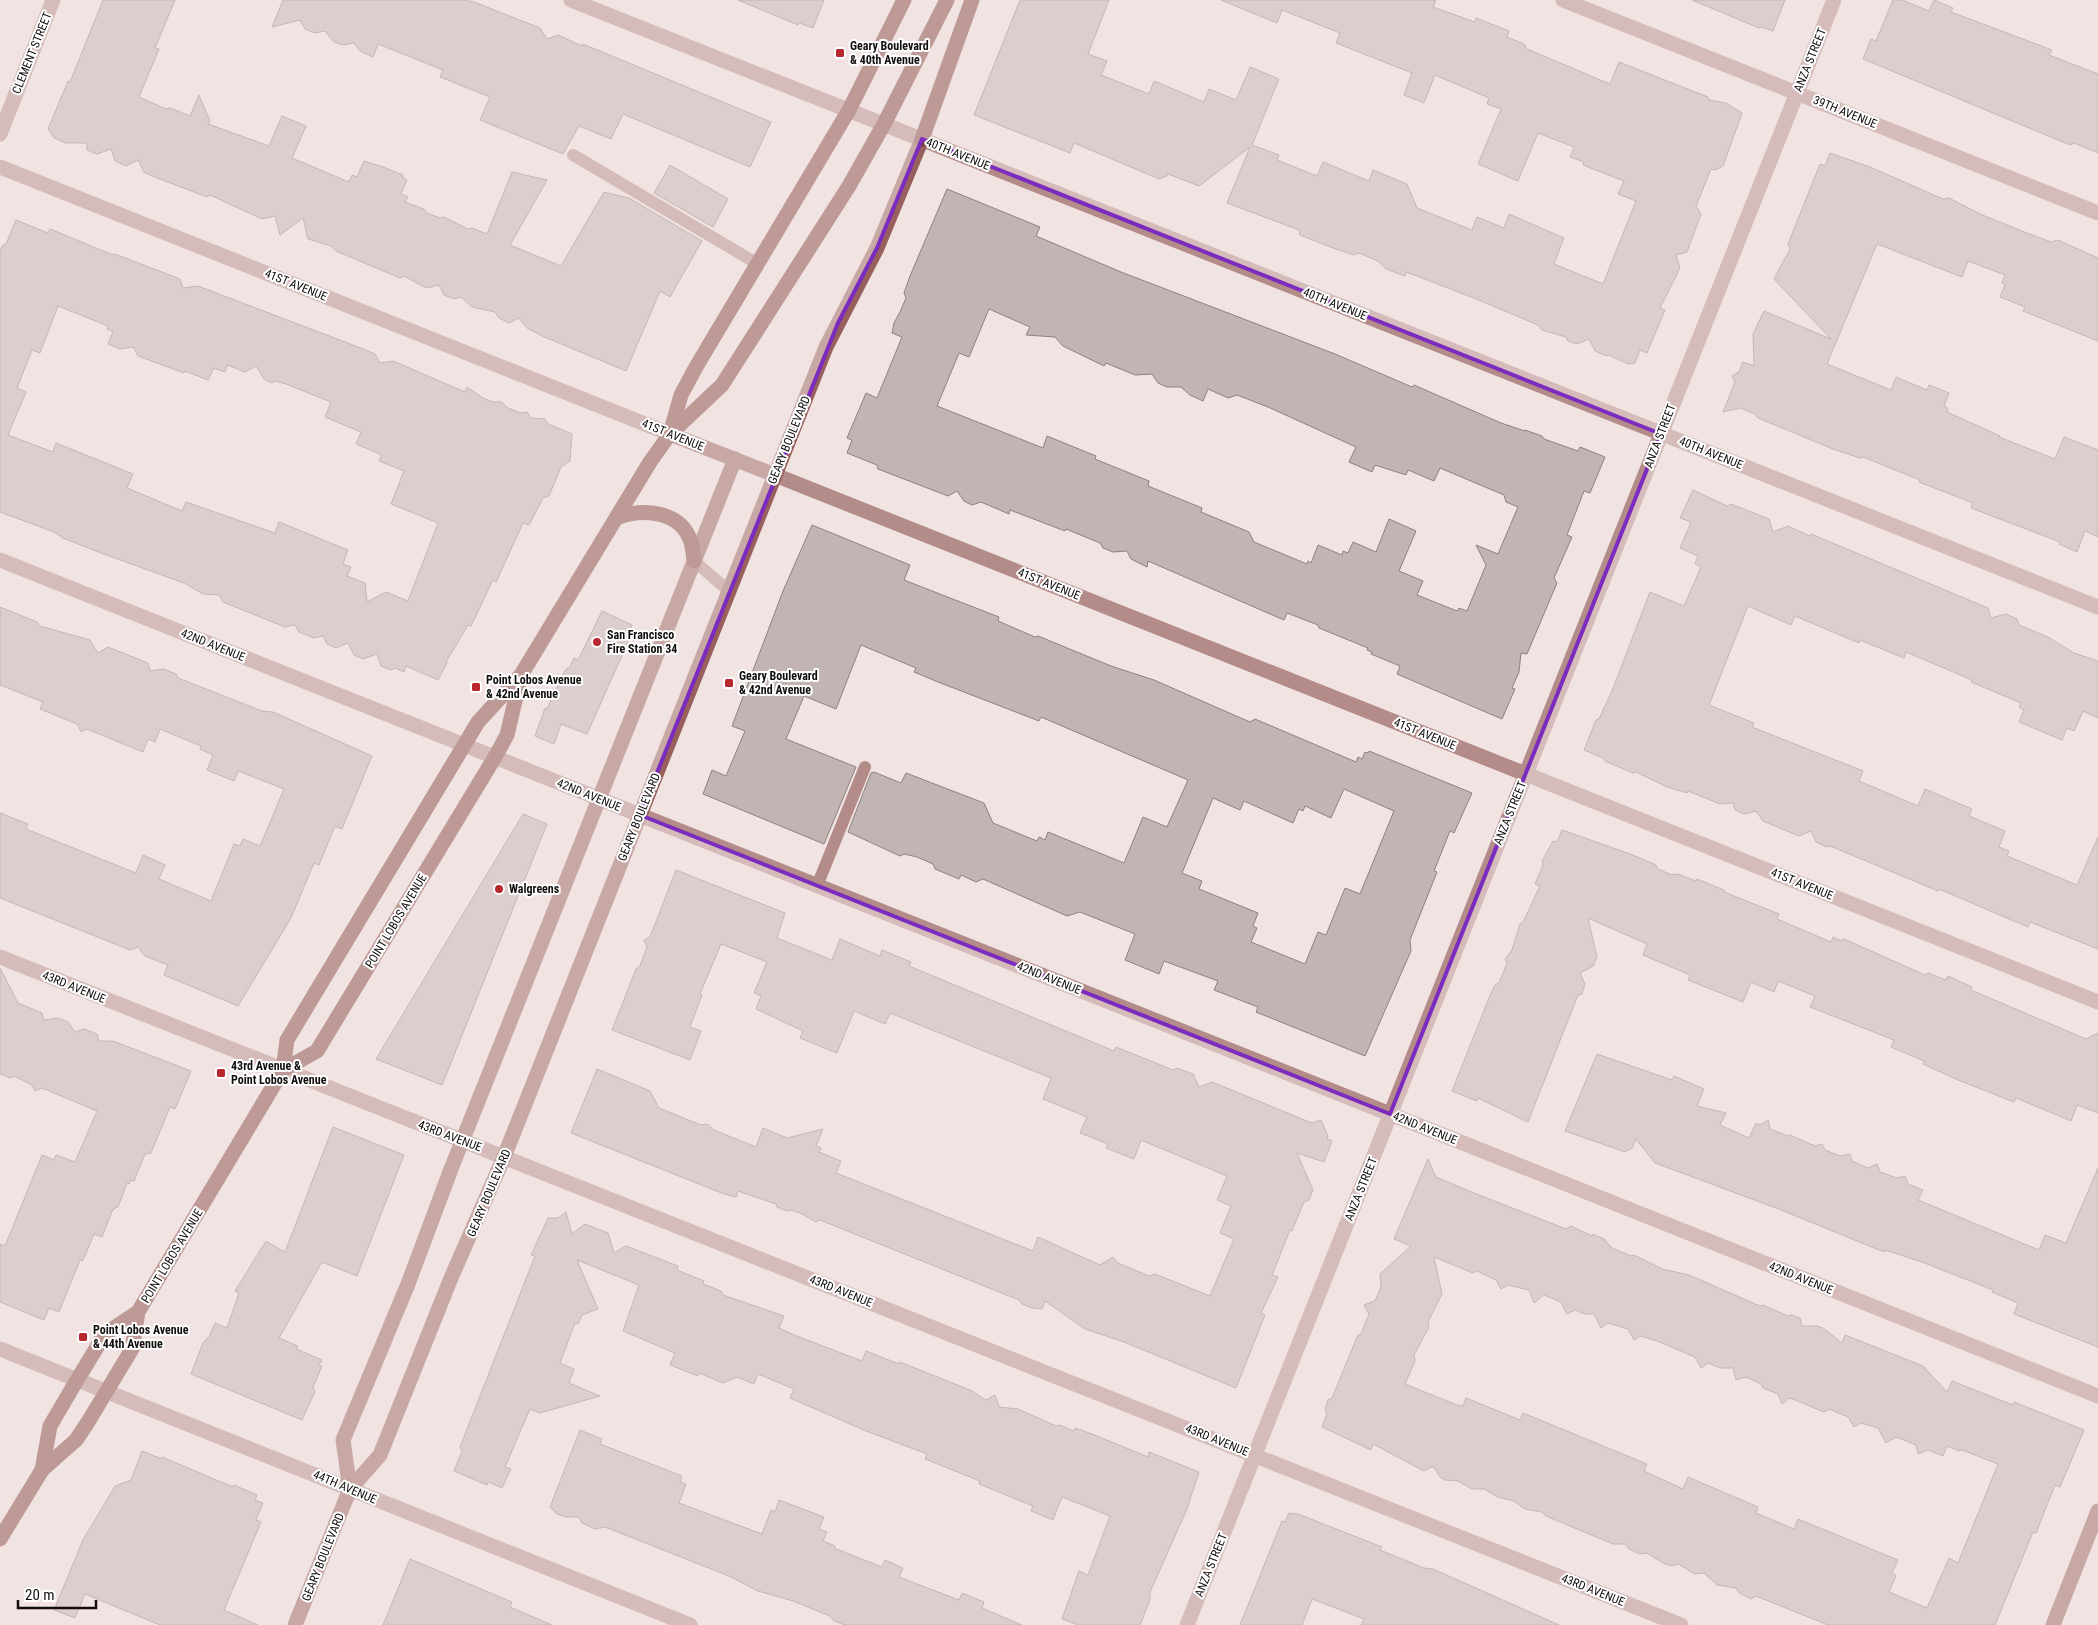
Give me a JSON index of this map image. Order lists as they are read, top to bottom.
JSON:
{
  "streets": {
    "main road": ["POINT LOBOS AVENUE"],
    "street": [
      "CLEMENT STREET",
      "ANZA STREET",
      "39TH AVENUE",
      "40TH AVENUE",
      "41ST AVENUE",
      "GEARY BOULEVARD",
      "42ND AVENUE",
      "43RD AVENUE",
      "44TH AVENUE"
    ]
  },
  "crossings": [
    ["ANZA STREET", "39TH AVENUE"],
    ["ANZA STREET", "40TH AVENUE"],
    ["ANZA STREET", "41ST AVENUE"],
    ["ANZA STREET", "42ND AVENUE"],
    ["ANZA STREET", "43RD AVENUE"],
    ["40TH AVENUE", "GEARY BOULEVARD"],
    ["41ST AVENUE", "GEARY BOULEVARD"],
    ["GEARY BOULEVARD", "42ND AVENUE"],
    ["GEARY BOULEVARD", "43RD AVENUE"],
    ["GEARY BOULEVARD", "44TH AVENUE"],
    ["42ND AVENUE", "POINT LOBOS AVENUE"],
    ["POINT LOBOS AVENUE", "43RD AVENUE"],
    ["POINT LOBOS AVENUE", "44TH AVENUE"]
  ],
  "places": {
    "transit": [
      "Geary Boulevard & 40th Avenue",
      "Geary Boulevard & 42nd Avenue",
      "Point Lobos Avenue & 42nd Avenue",
      "43rd Avenue & Point Lobos Avenue",
      "Point Lobos Avenue & 44th Avenue"
    ],
    "other": ["San Francisco Fire Station 34", "Walgreens"]
  },
  "scale_bar": "20 m"
}
